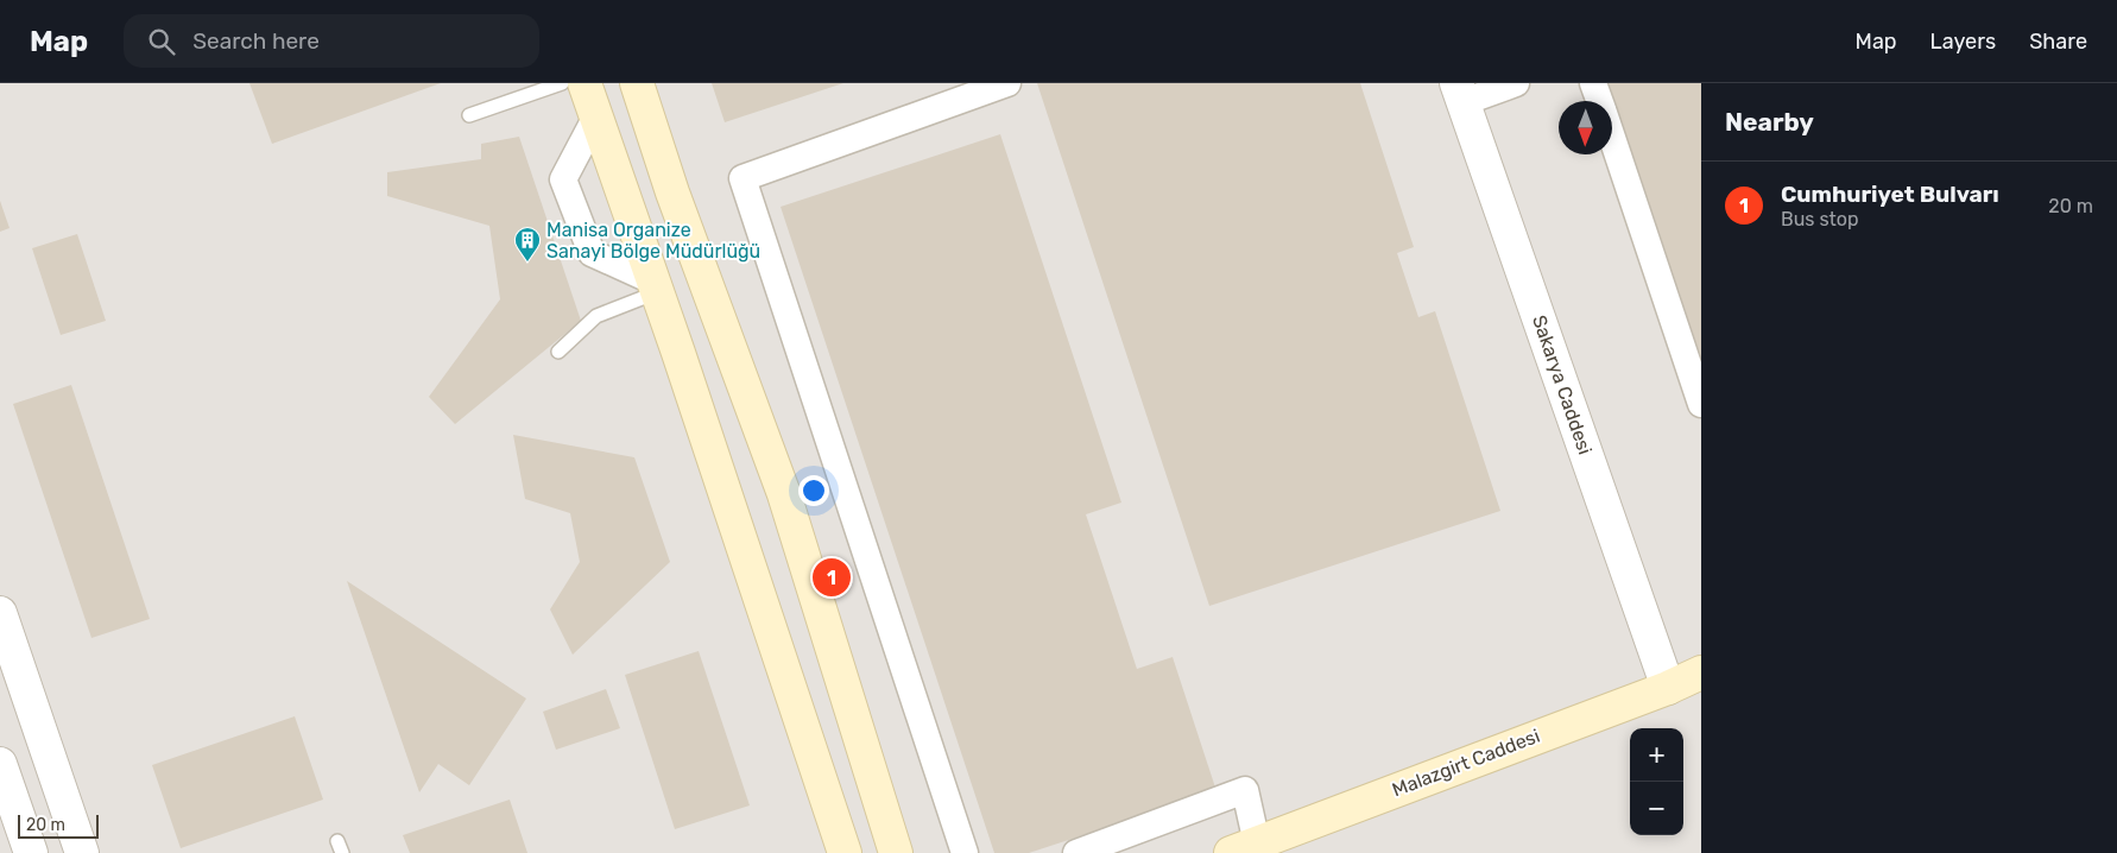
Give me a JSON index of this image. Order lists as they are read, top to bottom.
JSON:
{
  "streets": {
    "main road": ["Malazgirt Caddesi"],
    "street": ["Sakarya Caddesi"]
  },
  "crossings": [
    ["Sakarya Caddesi", "Malazgirt Caddesi"]
  ],
  "places": {
    "building": ["Manisa Organize Sanayi Bölge Müdürlüğü"]
  },
  "scale_bar": "20 m",
  "north": "bottom",
  "page": {
    "header": "Map",
    "search": "Search here",
    "nav": ["Map", "Layers", "Share"],
    "heading": "Nearby",
    "list": [
      {
        "mark": "1",
        "name": "Cumhuriyet Bulvarı",
        "note": "Bus stop",
        "value": "20 m"
      }
    ],
    "pins": "1",
    "map_buttons": ["+", "−"],
    "scale": "20 m"
  }
}
